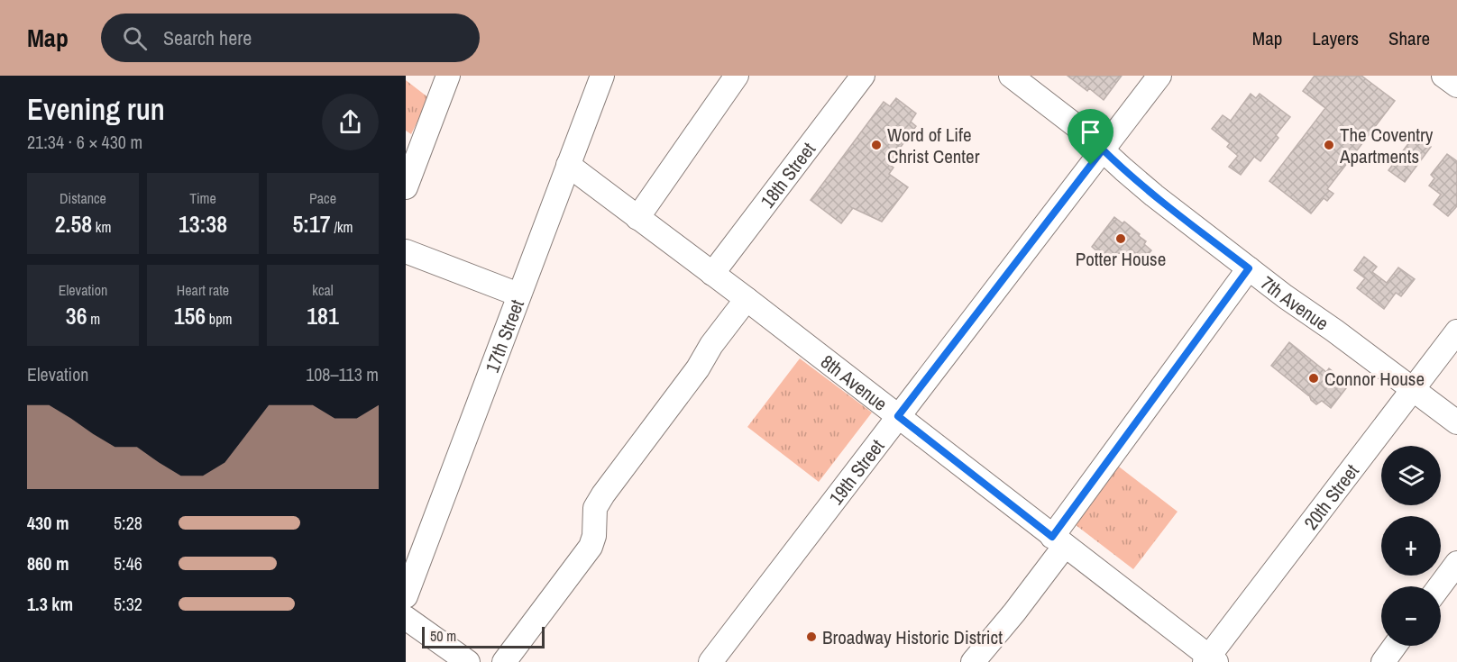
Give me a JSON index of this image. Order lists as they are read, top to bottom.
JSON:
{
  "streets": {
    "street": [
      "18th Street",
      "7th Avenue",
      "17th Street",
      "8th Avenue",
      "19th Street",
      "20th Street"
    ]
  },
  "crossings": [
    ["18th Street", "8th Avenue"],
    ["7th Avenue", "19th Street"],
    ["7th Avenue", "20th Street"],
    ["17th Street", "8th Avenue"],
    ["8th Avenue", "19th Street"],
    ["8th Avenue", "20th Street"]
  ],
  "places": [
    "Word of Life Christ Center",
    "The Coventry Apartments",
    "Potter House",
    "Connor House",
    "Broadway Historic District"
  ],
  "scale_bar": "50 m",
  "page": {
    "header": "Map",
    "search": "Search here",
    "nav": ["Map", "Layers", "Share"],
    "heading": ["Evening run", "21:34 · 6 × 430 m"],
    "stats": [
      ["Distance", "2.58 km"],
      ["Time", "13:38"],
      ["Pace", "5:17 /km"],
      ["Elevation", "36 m"],
      ["Heart rate", "156 bpm"],
      ["kcal", "181"]
    ],
    "chart": ["Elevation", "108–113 m"],
    "map_buttons": ["+", "−"],
    "list": [
      {
        "name": "430 m",
        "note": "5:28"
      },
      {
        "name": "860 m",
        "note": "5:46"
      },
      {
        "name": "1.3 km",
        "note": "5:32"
      }
    ],
    "scale": "50 m"
  }
}
